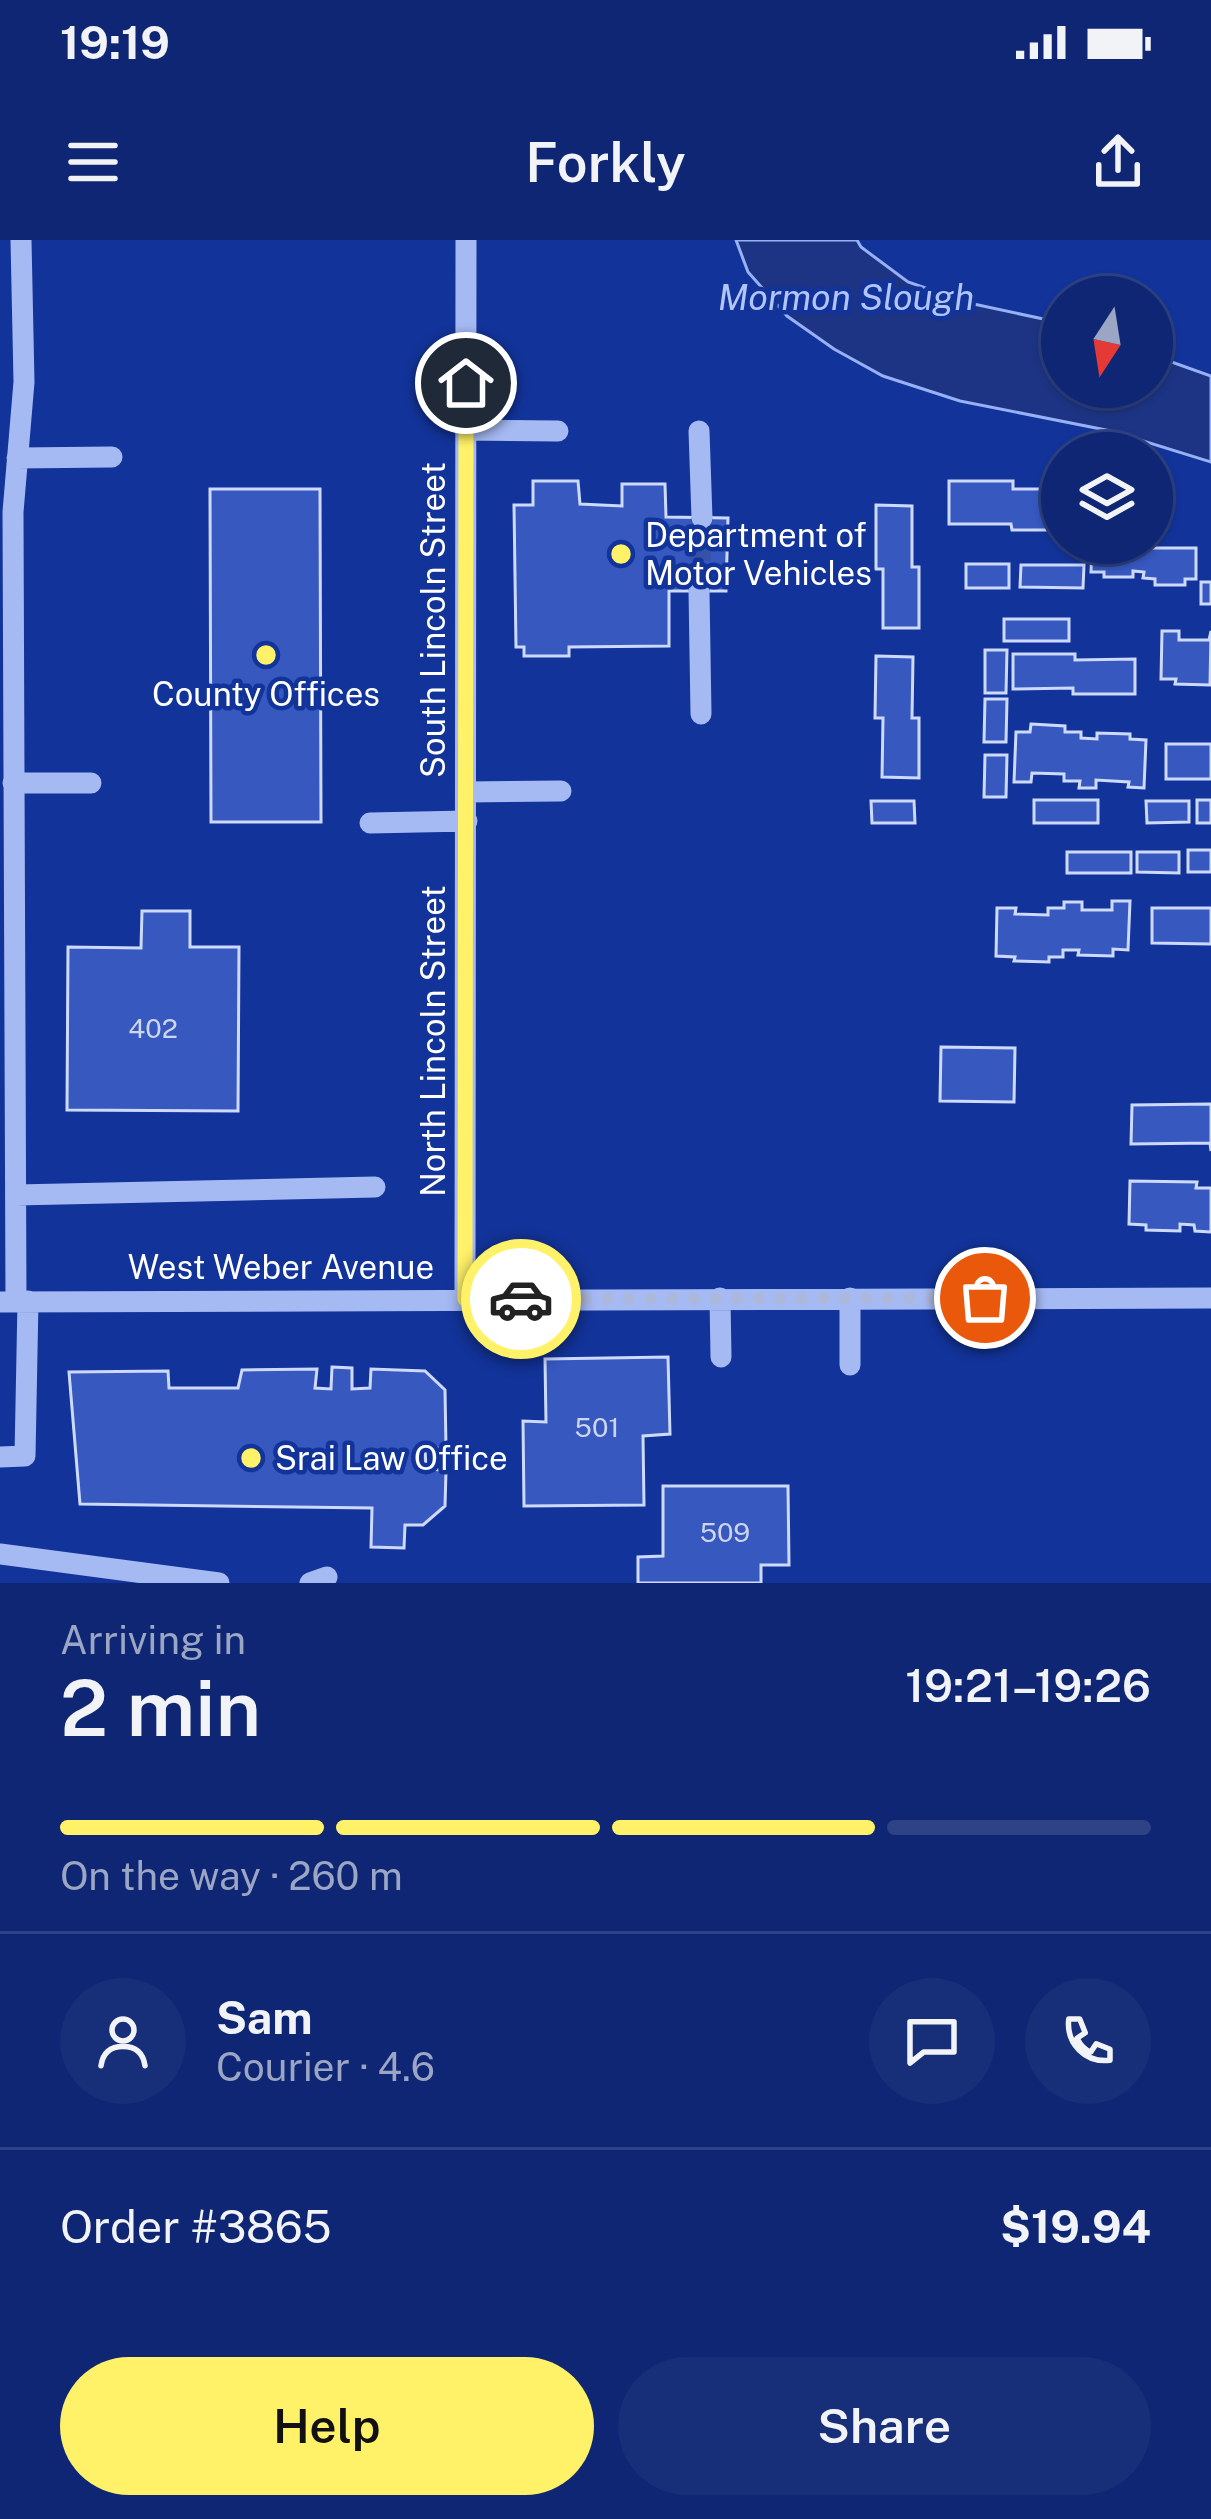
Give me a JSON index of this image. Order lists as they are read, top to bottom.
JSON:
{
  "streets": {
    "street": ["South Lincoln Street", "North Lincoln Street", "West Weber Avenue"]
  },
  "crossings": [
    ["South Lincoln Street", "North Lincoln Street"],
    ["North Lincoln Street", "West Weber Avenue"]
  ],
  "water": ["Mormon Slough"],
  "places": ["Department of Motor Vehicles", "County Offices", "Srai Law Office"],
  "house_numbers": ["402", "501", "509"],
  "north": "bottom",
  "page": {
    "status": "19:19",
    "header": "Forkly",
    "heading": ["2 min", "Arriving in", "19:21–19:26"],
    "panel": [
      "Sam",
      "Courier · 4.6",
      "Order #3865",
      "$19.94"
    ],
    "bar": "On the way · 260 m",
    "buttons": ["Help", "Share"]
  }
}
